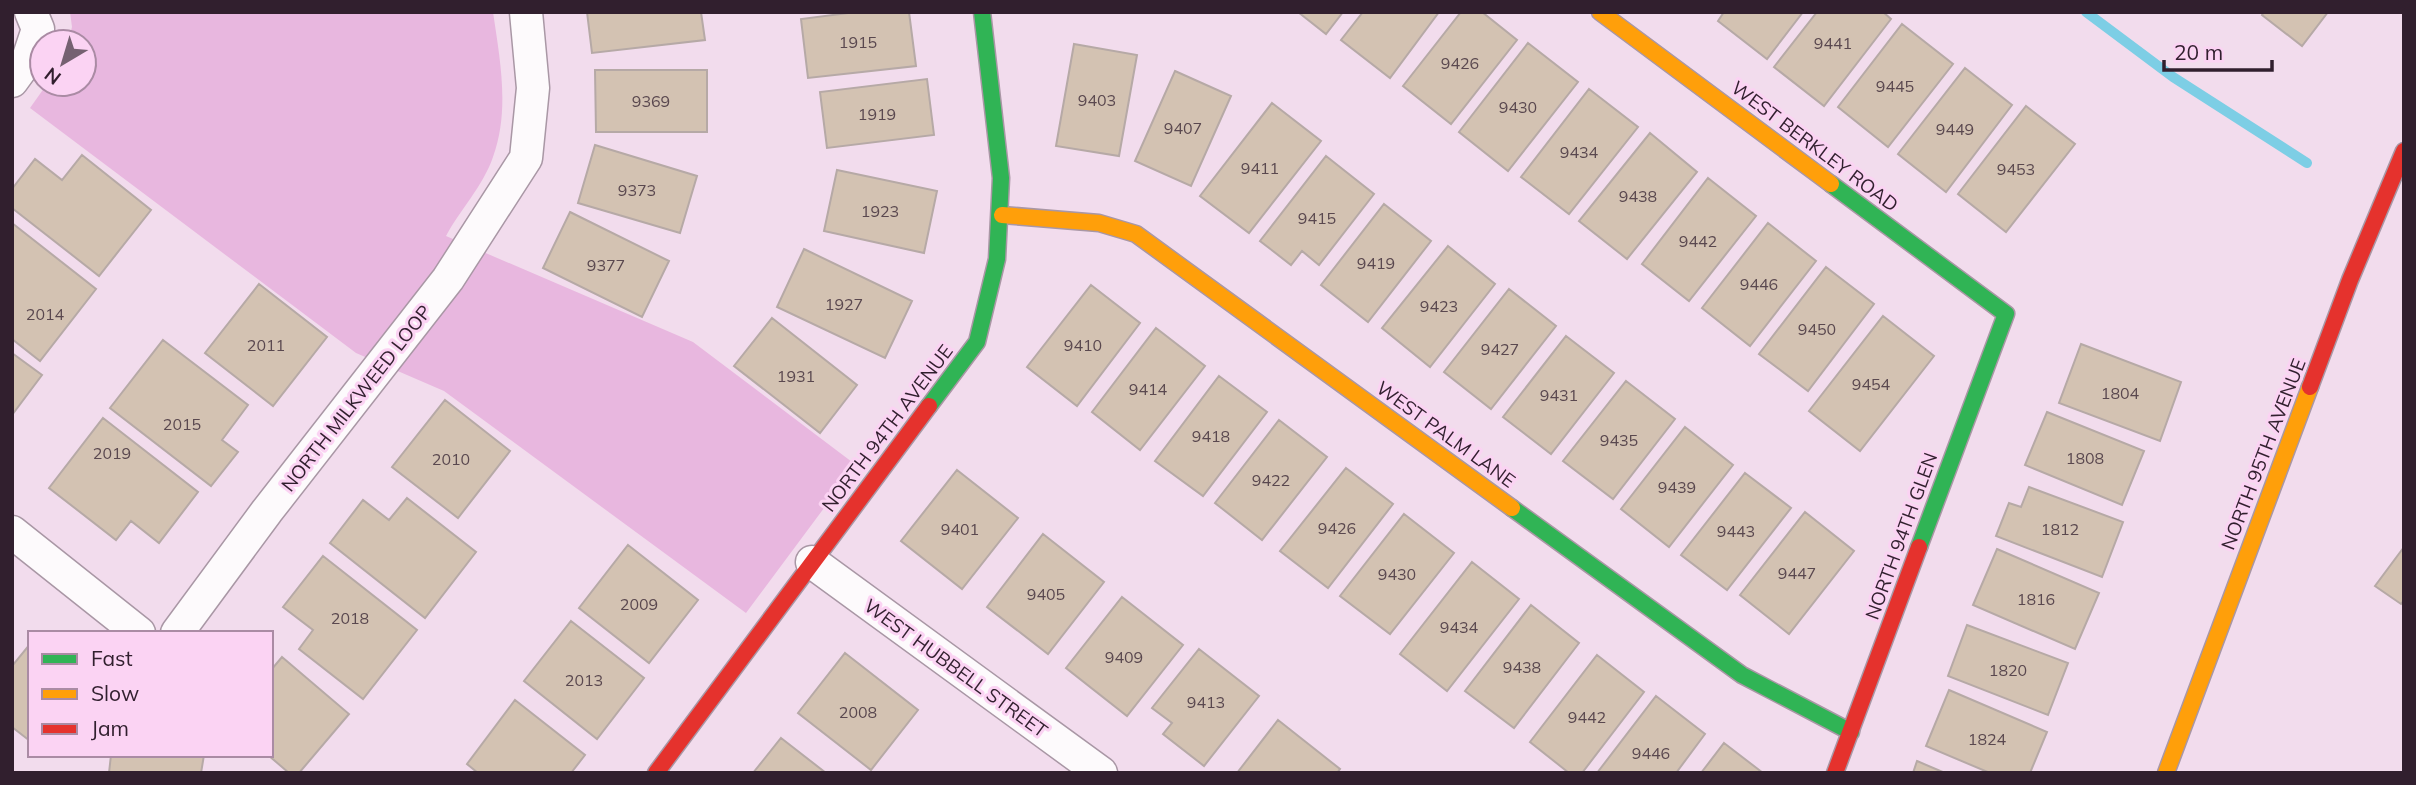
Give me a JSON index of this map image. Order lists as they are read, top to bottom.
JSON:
{
  "streets": {
    "street": [
      "WEST BERKLEY ROAD",
      "NORTH MILKWEED LOOP",
      "NORTH 94TH AVENUE",
      "WEST PALM LANE",
      "NORTH 95TH AVENUE",
      "NORTH 94TH GLEN",
      "WEST HUBBELL STREET"
    ]
  },
  "crossings": [
    ["WEST BERKLEY ROAD", "NORTH 94TH GLEN"],
    ["NORTH 94TH AVENUE", "WEST PALM LANE"],
    ["NORTH 94TH AVENUE", "WEST HUBBELL STREET"],
    ["WEST PALM LANE", "NORTH 94TH GLEN"]
  ],
  "house_numbers": [
    "1915",
    "9441",
    "9426",
    "9445",
    "9403",
    "9369",
    "9430",
    "1919",
    "9407",
    "9449",
    "9434",
    "9411",
    "9453",
    "9373",
    "9438",
    "1923",
    "9415",
    "9442",
    "9419",
    "9377",
    "9446",
    "1927",
    "9423",
    "2014",
    "9450",
    "2011",
    "9410",
    "9427",
    "1931",
    "9454",
    "9414",
    "1804",
    "9431",
    "2015",
    "9418",
    "9435",
    "2019",
    "1808",
    "2010",
    "9422",
    "9439",
    "9426",
    "9401",
    "1812",
    "9443",
    "9447",
    "9430",
    "9405",
    "1816",
    "2009",
    "2018",
    "9434",
    "9409",
    "9438",
    "1820",
    "2013",
    "9413",
    "2008",
    "9442",
    "1824",
    "9446"
  ],
  "legend": ["Fast", "Slow", "Jam"],
  "scale_bar": "20 m",
  "north": "bottom left"
}
